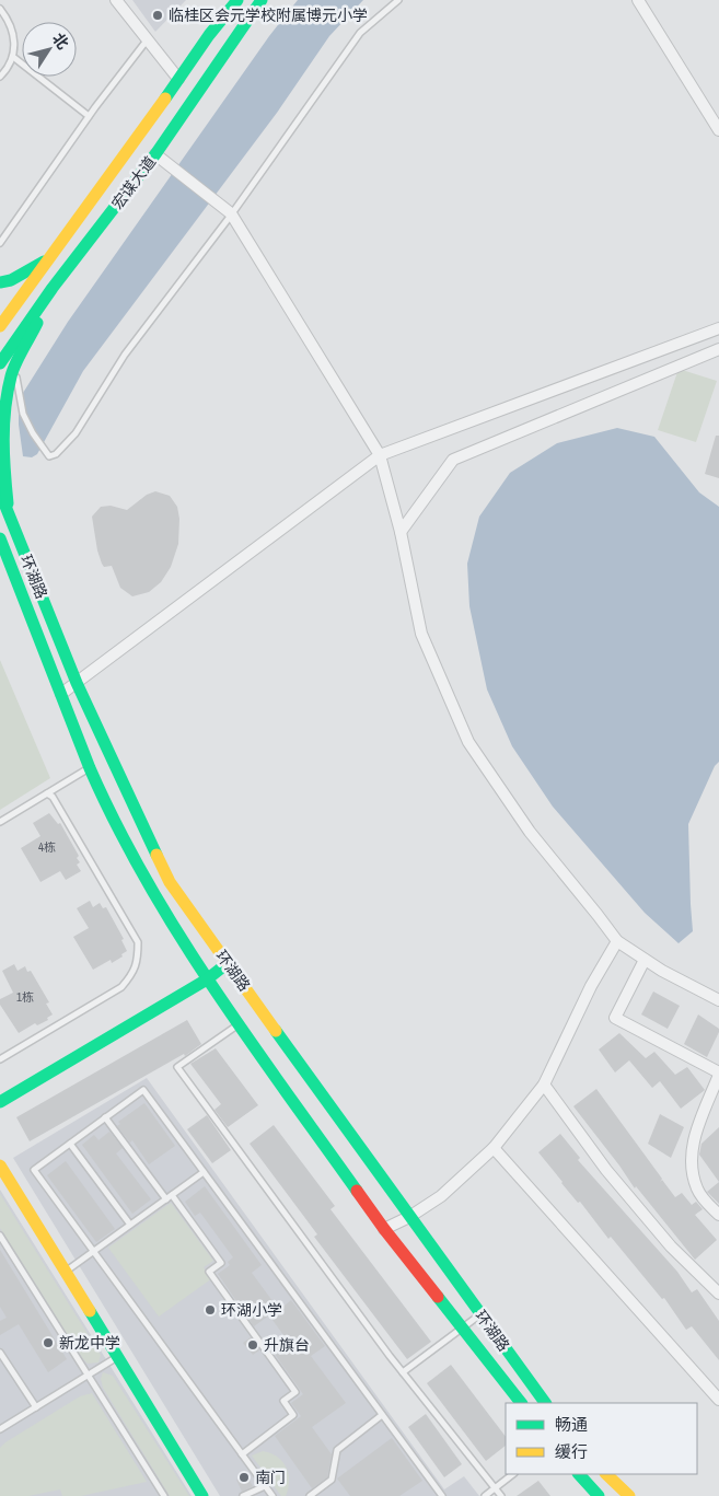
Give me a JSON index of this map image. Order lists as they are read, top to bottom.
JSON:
{
  "streets": {
    "main road": ["宏谋大道", "环湖路"]
  },
  "places": [
    "临桂区会元学校附属博元小学",
    "环湖小学",
    "新龙中学",
    "升旗台",
    "南门"
  ],
  "house_numbers": ["4栋", "1栋"],
  "legend": ["畅通", "缓行"],
  "north": "top right"
}
